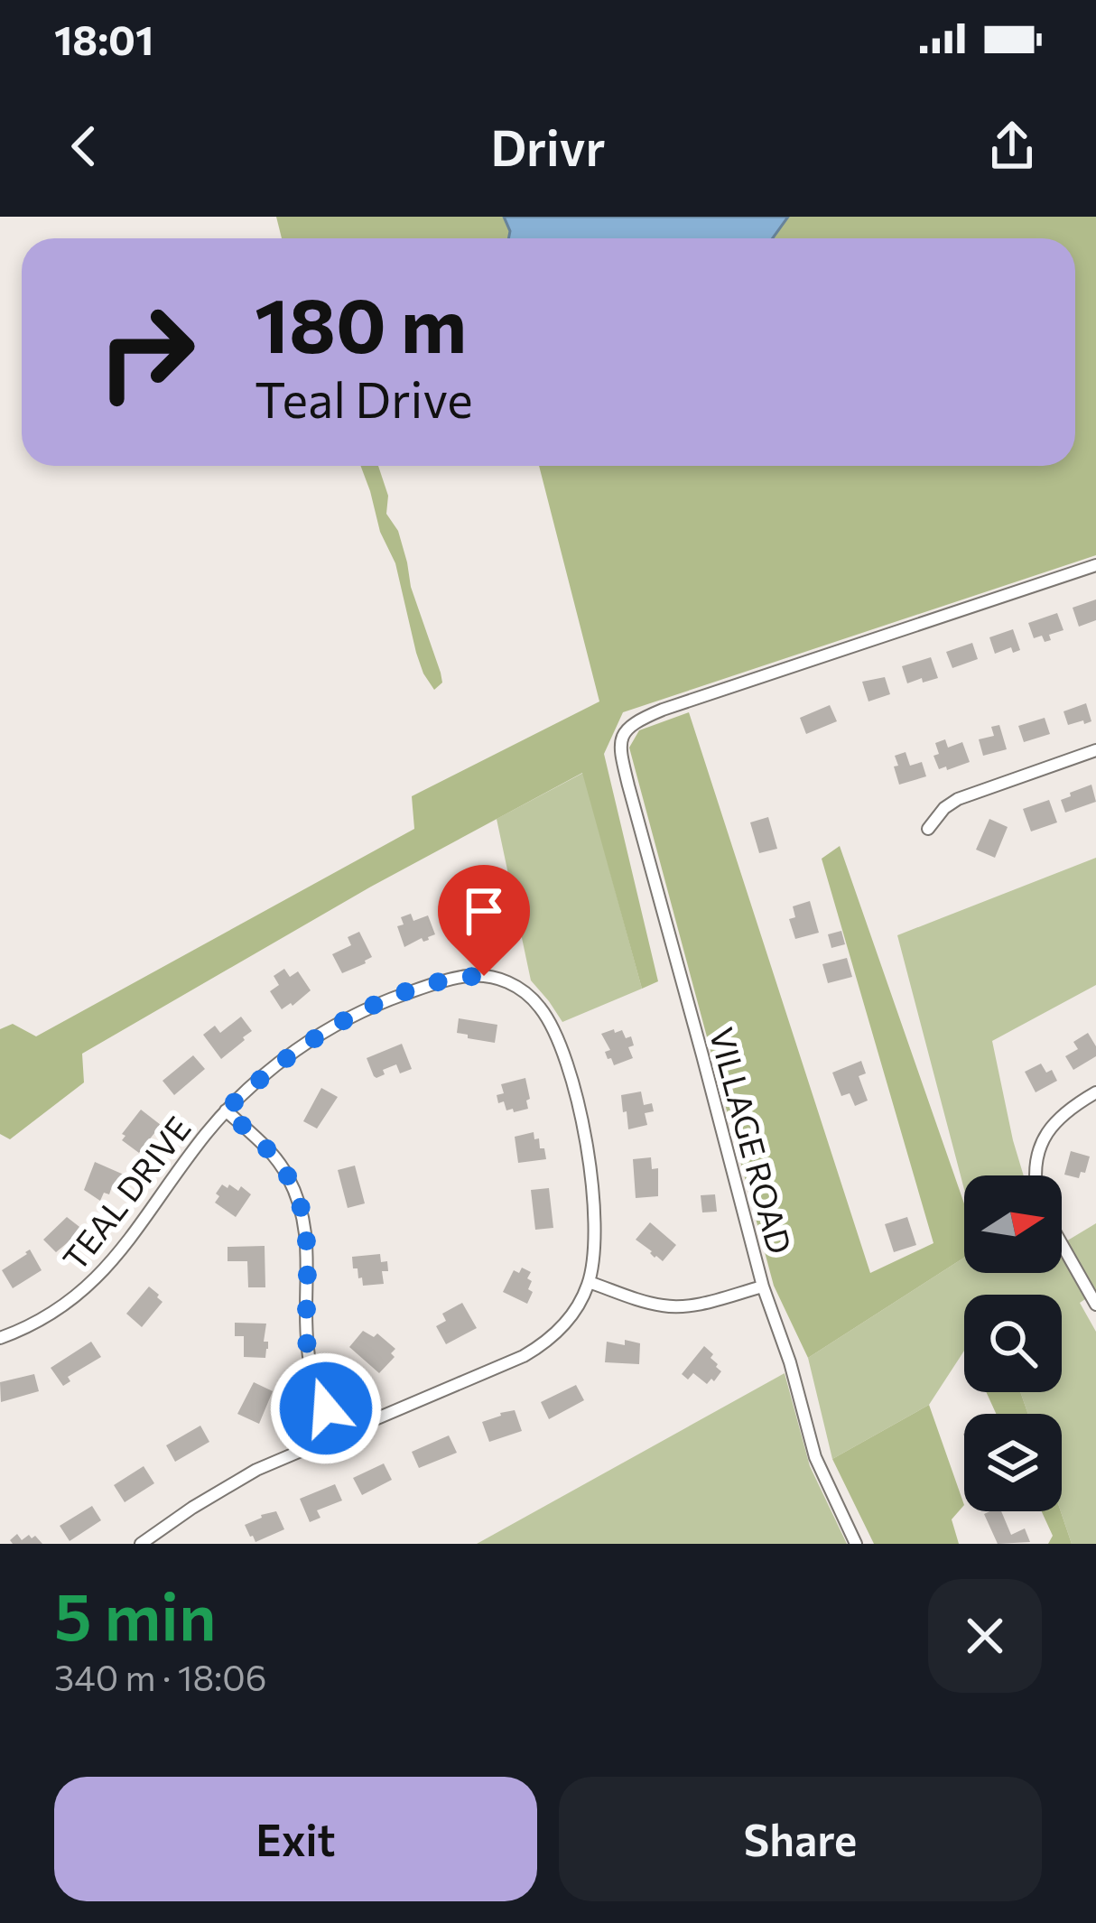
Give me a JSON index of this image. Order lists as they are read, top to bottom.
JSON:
{
  "streets": {
    "street": ["VILLAGE ROAD", "TEAL DRIVE"]
  },
  "north": "right",
  "page": {
    "status": "18:01",
    "header": "Drivr",
    "turn": ["180 m", "Teal Drive"],
    "heading": ["5 min", "340 m · 18:06"],
    "buttons": ["Exit", "Share"]
  }
}
